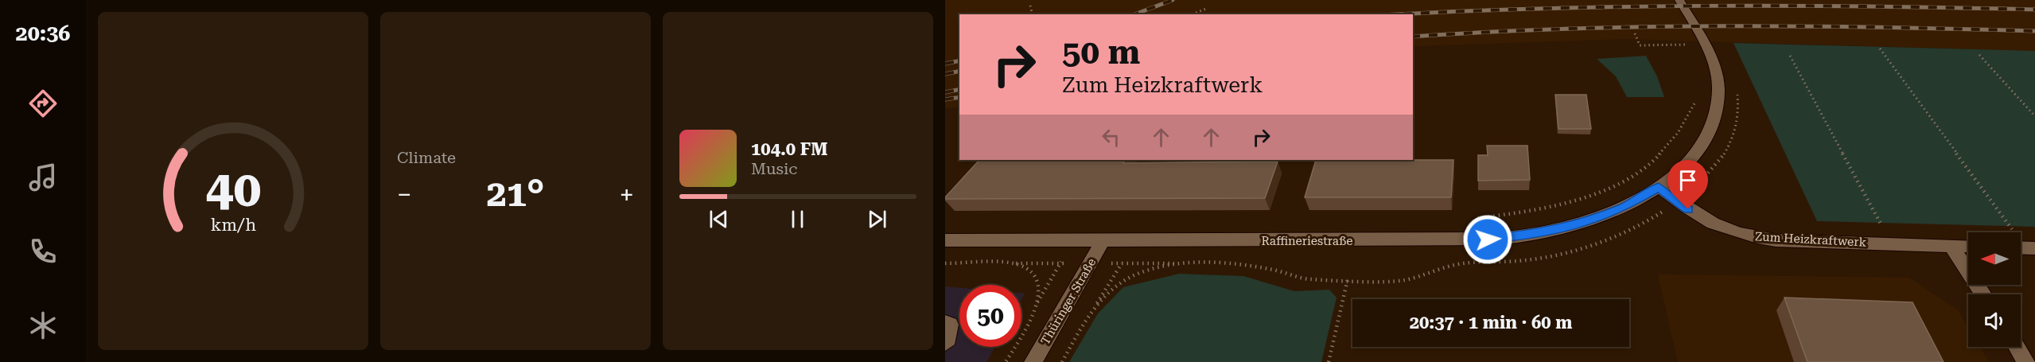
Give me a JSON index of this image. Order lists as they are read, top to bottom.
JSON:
{
  "streets": {
    "main road": ["Zum Heizkraftwerk", "Raffineriestraße", "Thüringer Straße"]
  },
  "crossings": [
    ["Zum Heizkraftwerk", "Raffineriestraße"],
    ["Raffineriestraße", "Thüringer Straße"]
  ],
  "north": "left",
  "page": {
    "tabs": "20:36",
    "tile": "Climate",
    "turn": ["50 m", "Zum Heizkraftwerk"],
    "song": ["104.0 FM", "Music"],
    "heat": ["−", "21°", "+"],
    "limit": "50",
    "trip": "20:37 · 1 min · 60 m",
    "gauge": ["40", "km/h"]
  }
}
